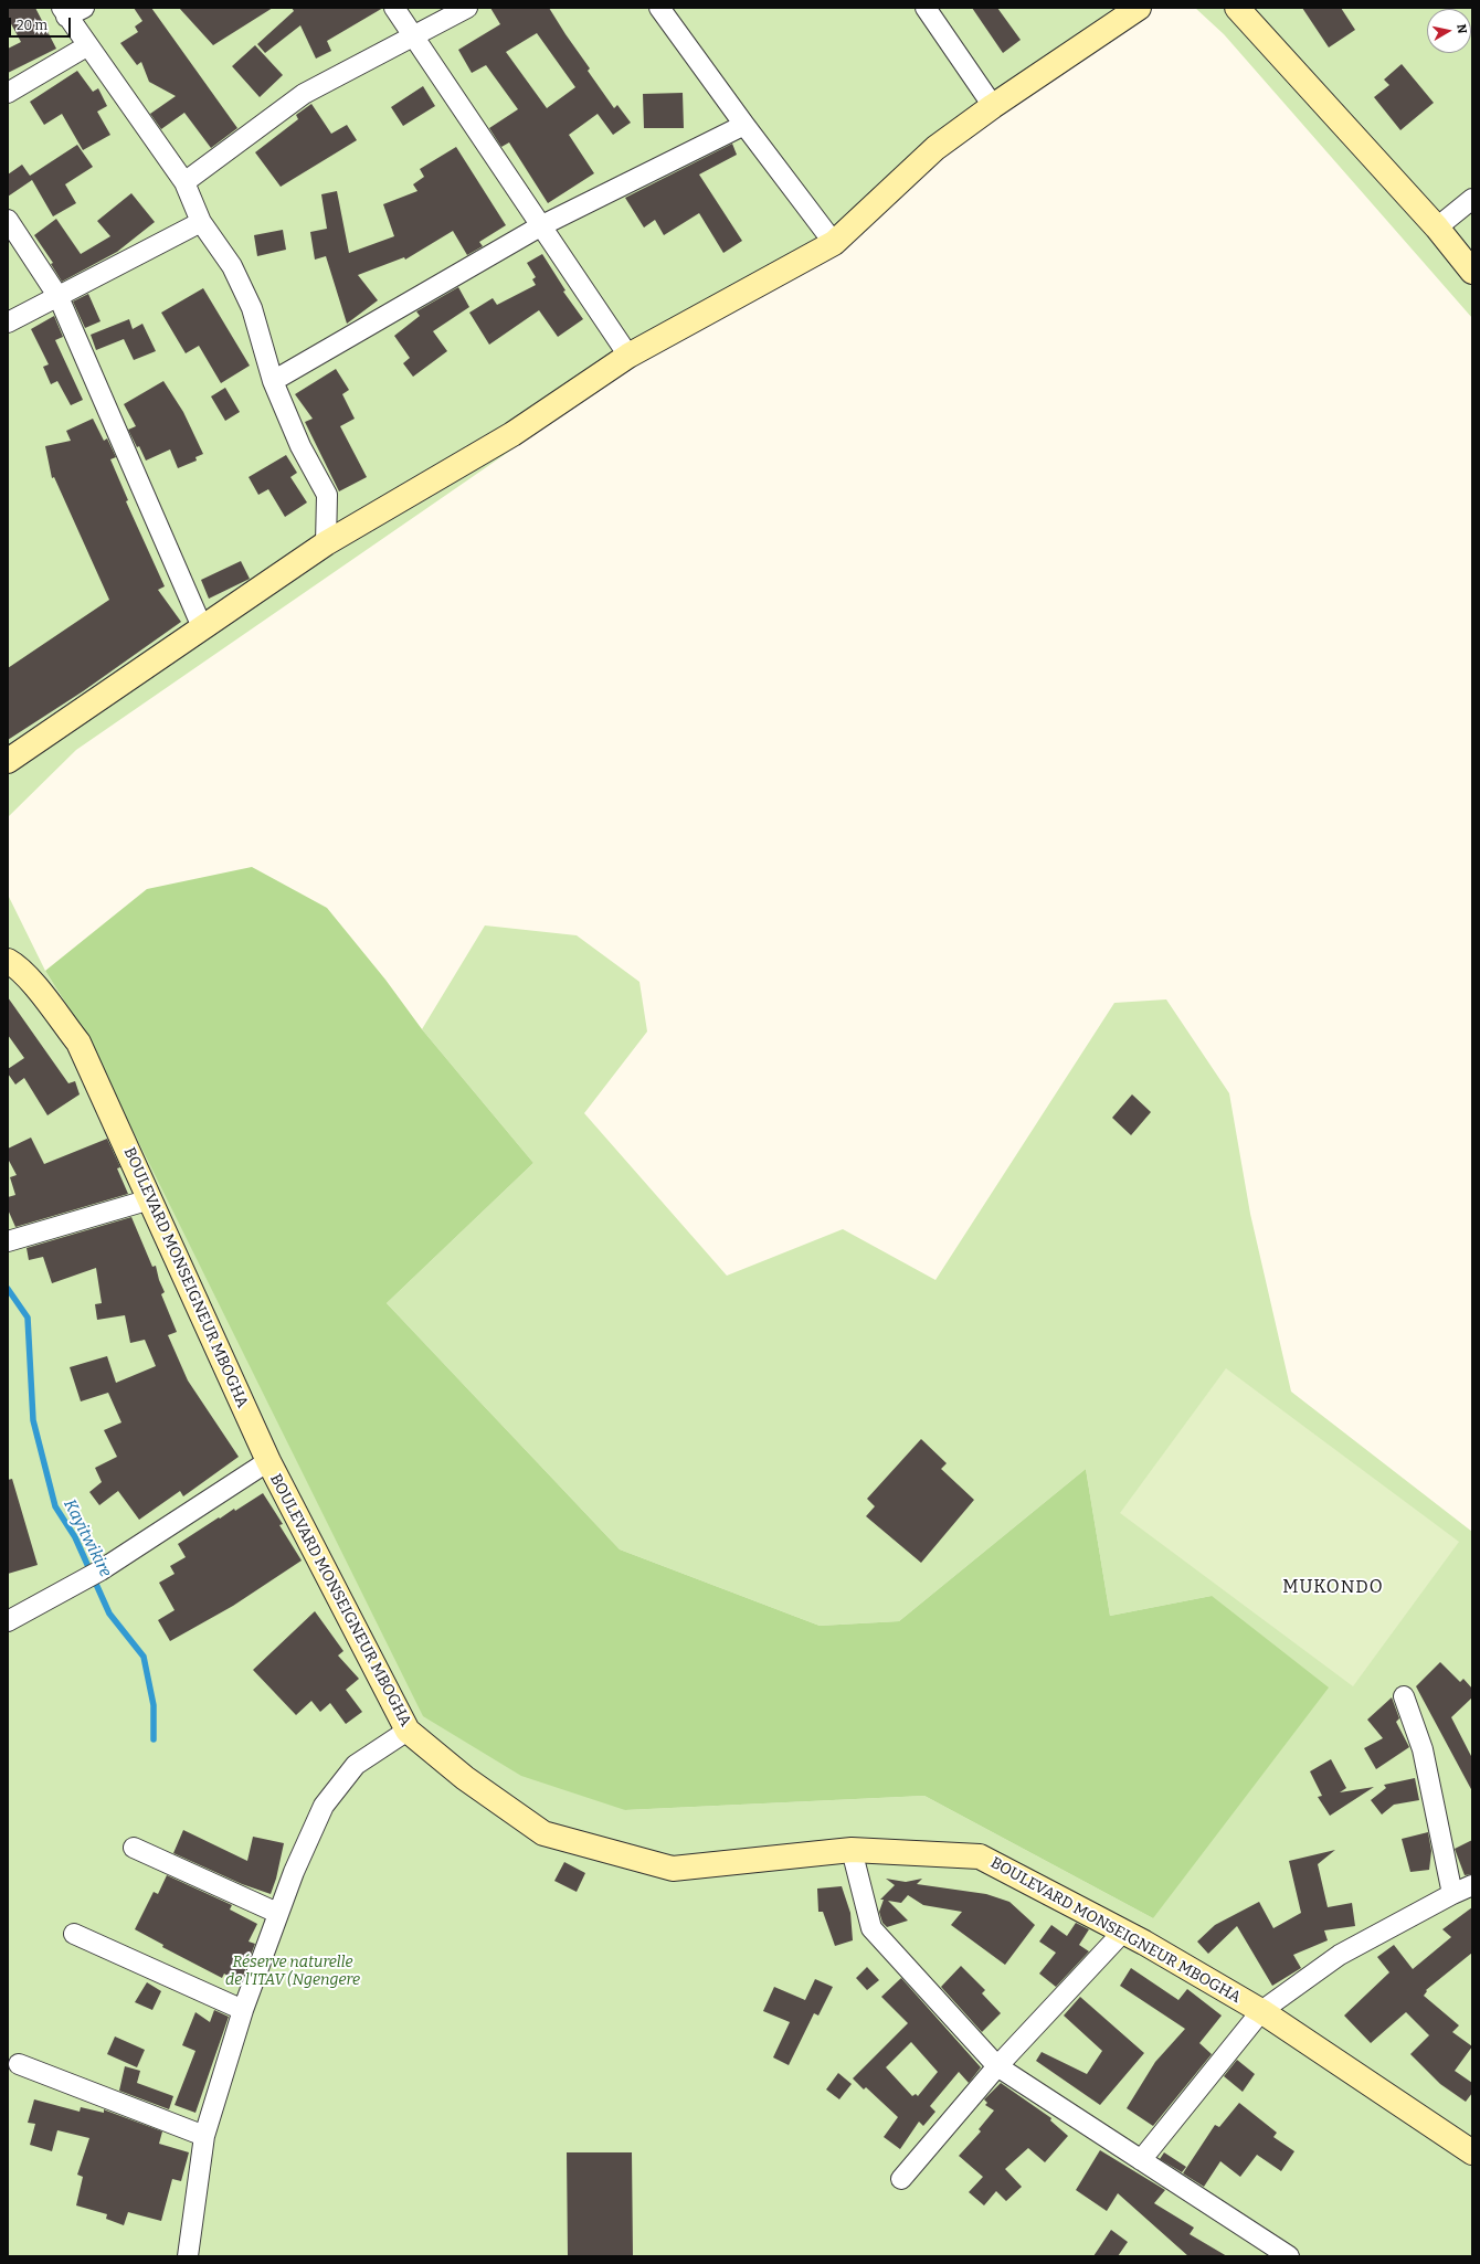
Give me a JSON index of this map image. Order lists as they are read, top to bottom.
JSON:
{
  "streets": {
    "street": ["BOULEVARD MONSEIGNEUR MBOGHA"]
  },
  "districts": ["MUKONDO"],
  "water": ["Kayitwikire"],
  "parks": ["Réserve naturelle de l'ITAV (Ngengere"],
  "scale_bar": "20 m",
  "north": "right"
}
